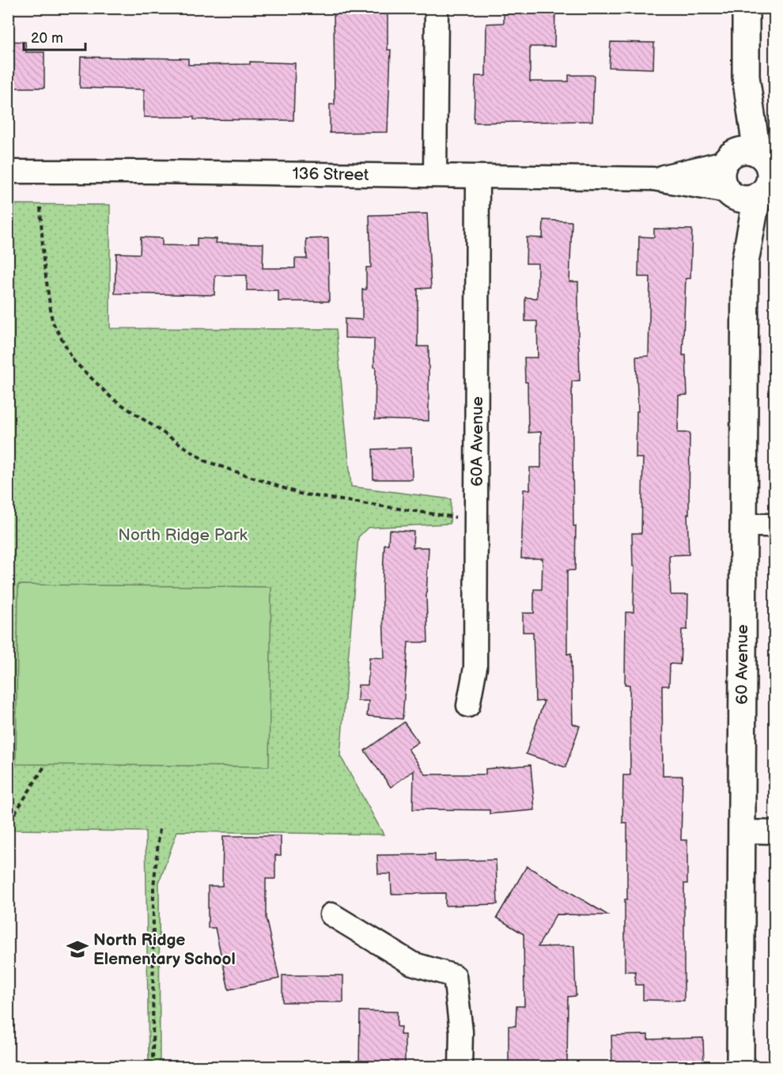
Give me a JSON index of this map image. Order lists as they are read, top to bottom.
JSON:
{
  "streets": {
    "street": ["136 Street", "60A Avenue", "60 Avenue"]
  },
  "crossings": [
    ["136 Street", "60A Avenue"],
    ["136 Street", "60 Avenue"]
  ],
  "parks": ["North Ridge Park"],
  "places": {
    "school or university": ["North Ridge Elementary School"]
  },
  "scale_bar": "20 m"
}
